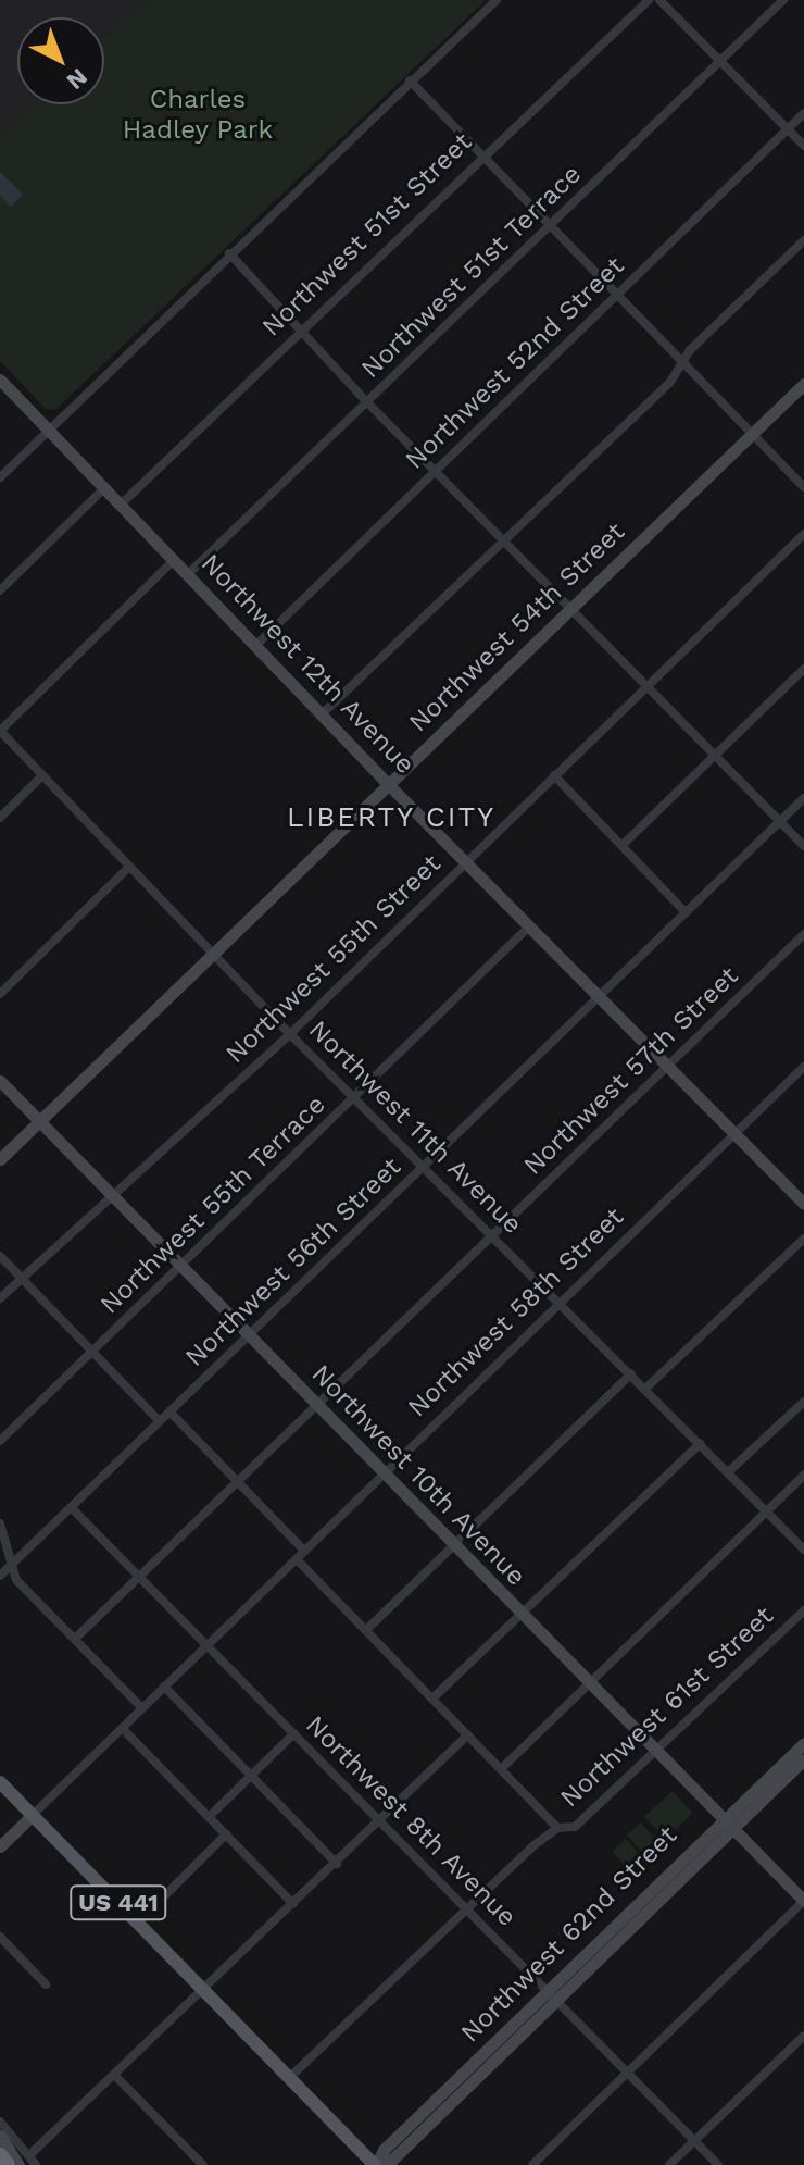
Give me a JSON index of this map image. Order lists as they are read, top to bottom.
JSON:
{
  "streets": {
    "main road": [
      "Northwest 54th Street",
      "Northwest 12th Avenue",
      "Northwest 58th Street",
      "Northwest 10th Avenue",
      "US 441",
      "Northwest 62nd Street"
    ],
    "street": [
      "Northwest 51st Street",
      "Northwest 51st Terrace",
      "Northwest 52nd Street",
      "Northwest 55th Street",
      "Northwest 57th Street",
      "Northwest 11th Avenue",
      "Northwest 55th Terrace",
      "Northwest 56th Street",
      "Northwest 61st Street",
      "Northwest 8th Avenue"
    ]
  },
  "crossings": [
    ["Northwest 51st Street", "Northwest 12th Avenue"],
    ["Northwest 51st Terrace", "Northwest 12th Avenue"],
    ["Northwest 52nd Street", "Northwest 12th Avenue"],
    ["Northwest 54th Street", "Northwest 12th Avenue"],
    ["Northwest 54th Street", "Northwest 11th Avenue"],
    ["Northwest 54th Street", "Northwest 10th Avenue"],
    ["Northwest 12th Avenue", "Northwest 55th Street"],
    ["Northwest 12th Avenue", "Northwest 57th Street"],
    ["Northwest 12th Avenue", "Northwest 55th Terrace"],
    ["Northwest 12th Avenue", "Northwest 56th Street"],
    ["Northwest 12th Avenue", "Northwest 58th Street"],
    ["Northwest 55th Street", "Northwest 11th Avenue"],
    ["Northwest 55th Street", "Northwest 10th Avenue"],
    ["Northwest 57th Street", "Northwest 11th Avenue"],
    ["Northwest 57th Street", "Northwest 10th Avenue"],
    ["Northwest 57th Street", "Northwest 8th Avenue"],
    ["Northwest 11th Avenue", "Northwest 55th Terrace"],
    ["Northwest 11th Avenue", "Northwest 56th Street"],
    ["Northwest 11th Avenue", "Northwest 58th Street"],
    ["Northwest 55th Terrace", "Northwest 10th Avenue"],
    ["Northwest 56th Street", "Northwest 10th Avenue"],
    ["Northwest 56th Street", "Northwest 8th Avenue"],
    ["Northwest 58th Street", "Northwest 10th Avenue"],
    ["Northwest 58th Street", "Northwest 8th Avenue"],
    ["Northwest 58th Street", "US 441"],
    ["Northwest 10th Avenue", "Northwest 61st Street"],
    ["Northwest 10th Avenue", "Northwest 62nd Street"],
    ["Northwest 61st Street", "Northwest 8th Avenue"],
    ["Northwest 61st Street", "US 441"],
    ["Northwest 8th Avenue", "Northwest 62nd Street"],
    ["US 441", "Northwest 62nd Street"]
  ],
  "districts": ["LIBERTY CITY"],
  "parks": ["Charles Hadley Park"],
  "north": "bottom right"
}
